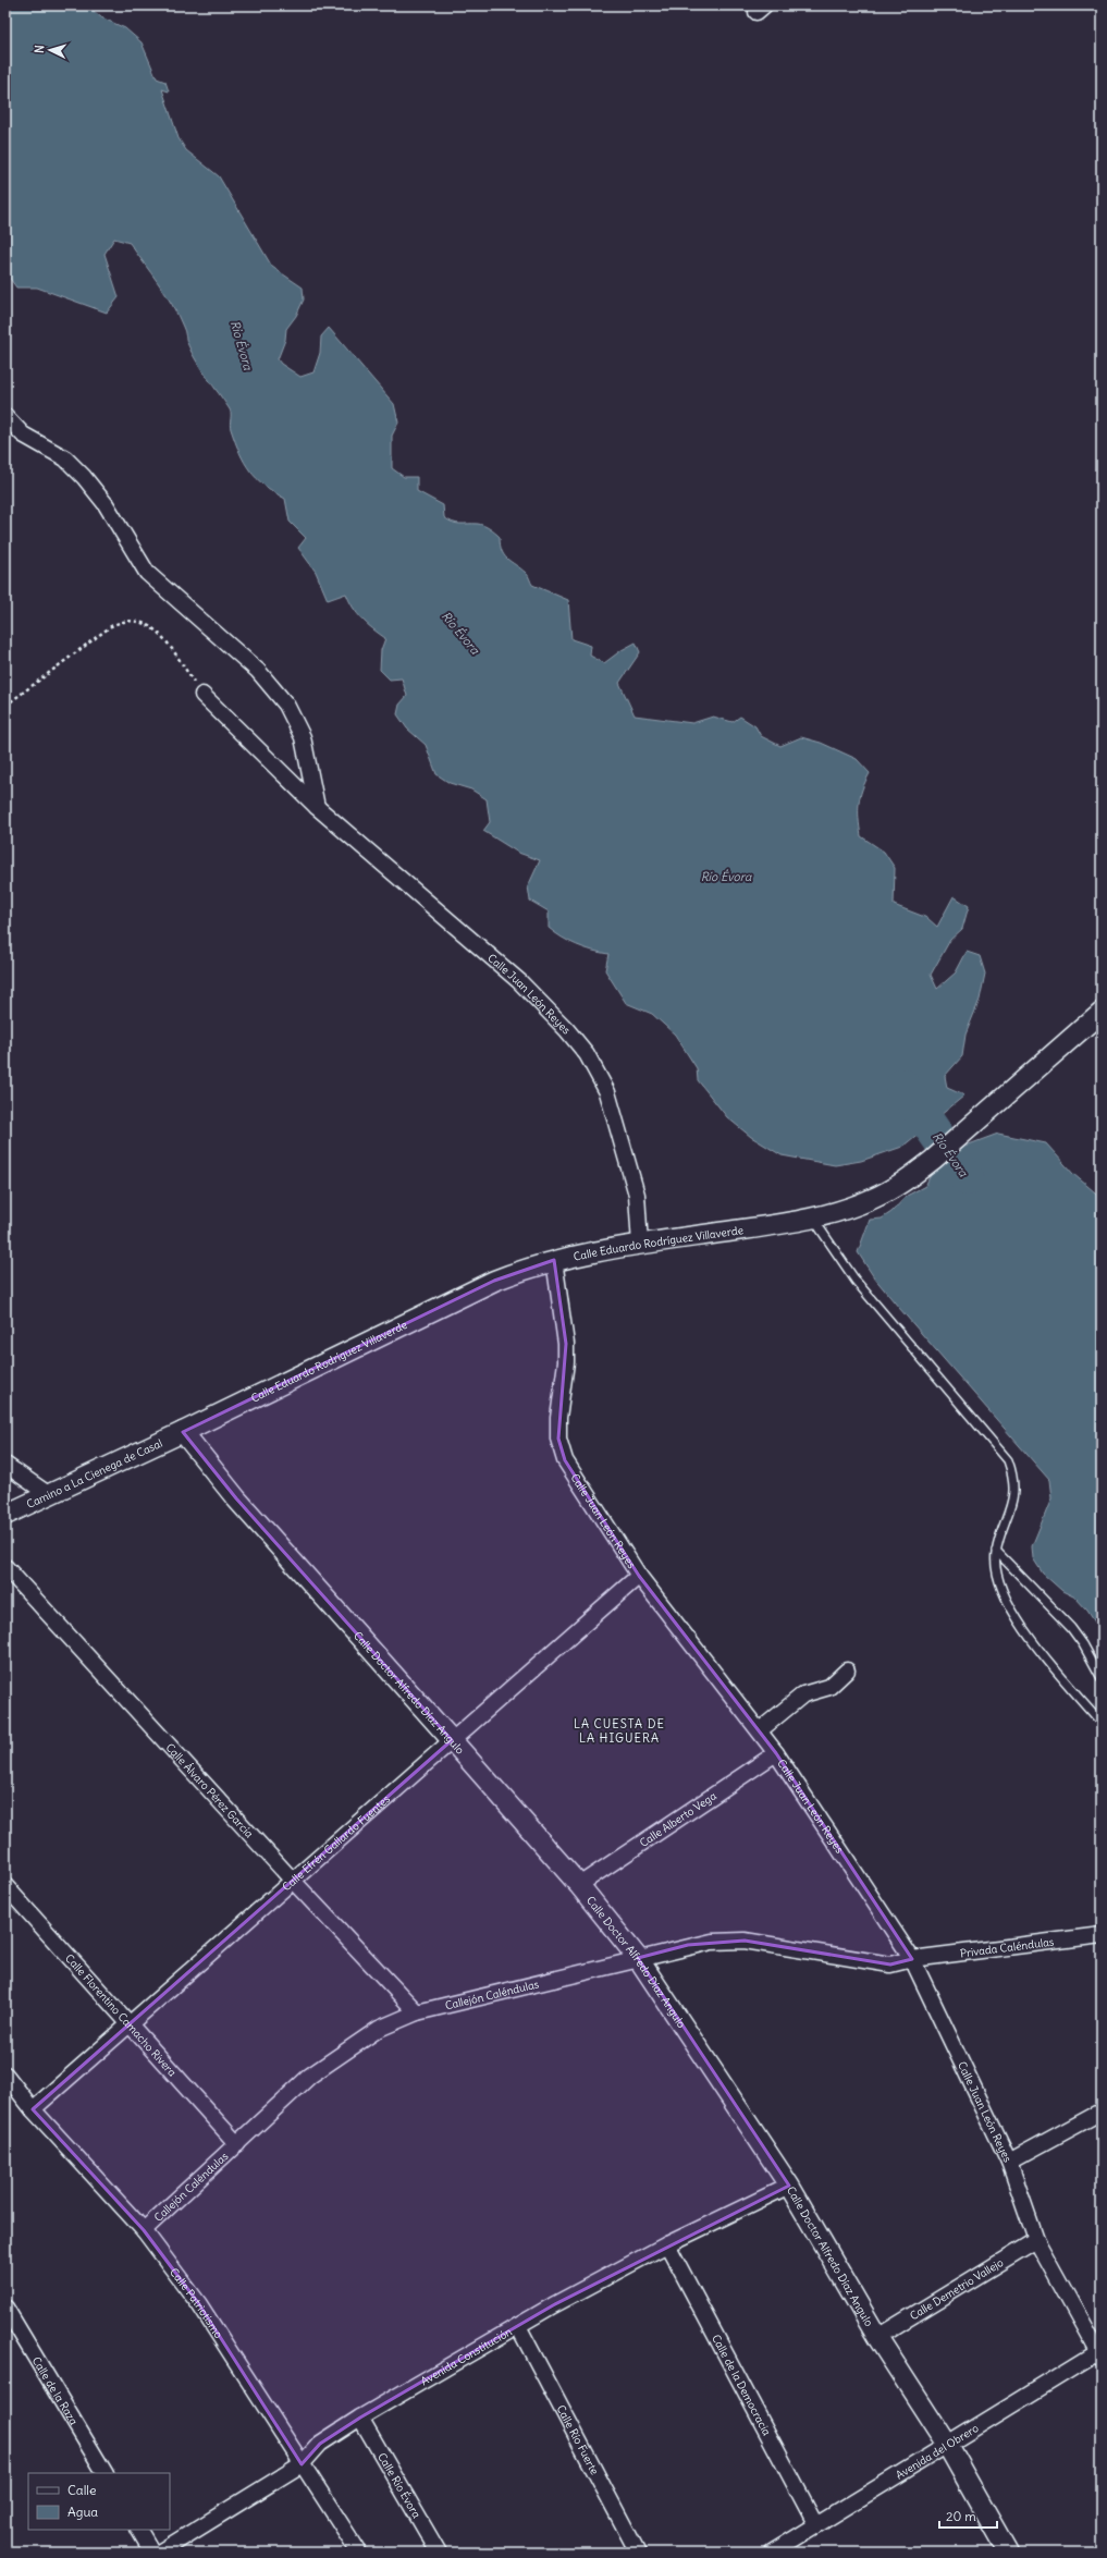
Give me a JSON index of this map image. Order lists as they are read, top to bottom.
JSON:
{
  "streets": {
    "street": [
      "Calle Juan León Reyes",
      "Calle Eduardo Rodríguez Villaverde",
      "Camino a La Cienega de Casal",
      "Calle Doctor Alfredo Díaz Angulo",
      "Calle Álvaro Pérez García",
      "Calle Alberto Vega",
      "Calle Efrén Gallardo Fuentes",
      "Privada Caléndulas",
      "Callejón Caléndulas",
      "Calle Florentino Camacho Rivera",
      "Calle Demetrio Vallejo",
      "Calle Patriotismo",
      "Avenida Constitución",
      "Calle de la Democracia",
      "Calle de la Raza",
      "Calle Río Fuerte",
      "Avenida del Obrero",
      "Calle Río Évora"
    ]
  },
  "crossings": [
    ["Calle Juan León Reyes", "Calle Eduardo Rodríguez Villaverde"],
    ["Calle Juan León Reyes", "Calle Alberto Vega"],
    ["Calle Juan León Reyes", "Calle Efrén Gallardo Fuentes"],
    ["Calle Juan León Reyes", "Privada Caléndulas"],
    ["Calle Juan León Reyes", "Callejón Caléndulas"],
    ["Calle Juan León Reyes", "Calle Demetrio Vallejo"],
    ["Calle Juan León Reyes", "Avenida del Obrero"],
    ["Calle Eduardo Rodríguez Villaverde", "Camino a La Cienega de Casal"],
    ["Calle Eduardo Rodríguez Villaverde", "Calle Doctor Alfredo Díaz Angulo"],
    ["Camino a La Cienega de Casal", "Calle Doctor Alfredo Díaz Angulo"],
    ["Calle Doctor Alfredo Díaz Angulo", "Calle Alberto Vega"],
    ["Calle Doctor Alfredo Díaz Angulo", "Calle Efrén Gallardo Fuentes"],
    ["Calle Doctor Alfredo Díaz Angulo", "Callejón Caléndulas"],
    ["Calle Doctor Alfredo Díaz Angulo", "Calle Demetrio Vallejo"],
    ["Calle Doctor Alfredo Díaz Angulo", "Avenida Constitución"],
    ["Calle Doctor Alfredo Díaz Angulo", "Avenida del Obrero"],
    ["Calle Álvaro Pérez García", "Calle Efrén Gallardo Fuentes"],
    ["Calle Álvaro Pérez García", "Callejón Caléndulas"],
    ["Calle Efrén Gallardo Fuentes", "Calle Florentino Camacho Rivera"],
    ["Calle Efrén Gallardo Fuentes", "Calle Patriotismo"],
    ["Privada Caléndulas", "Callejón Caléndulas"],
    ["Callejón Caléndulas", "Calle Florentino Camacho Rivera"],
    ["Callejón Caléndulas", "Calle Patriotismo"],
    ["Calle Patriotismo", "Avenida Constitución"],
    ["Avenida Constitución", "Calle de la Democracia"],
    ["Avenida Constitución", "Calle Río Fuerte"],
    ["Avenida Constitución", "Calle Río Évora"],
    ["Calle de la Democracia", "Avenida del Obrero"]
  ],
  "districts": ["LA CUESTA DE LA HIGUERA"],
  "water": ["Río Évora"],
  "legend": ["Calle", "Agua"],
  "scale_bar": "20 m",
  "north": "left"
}
